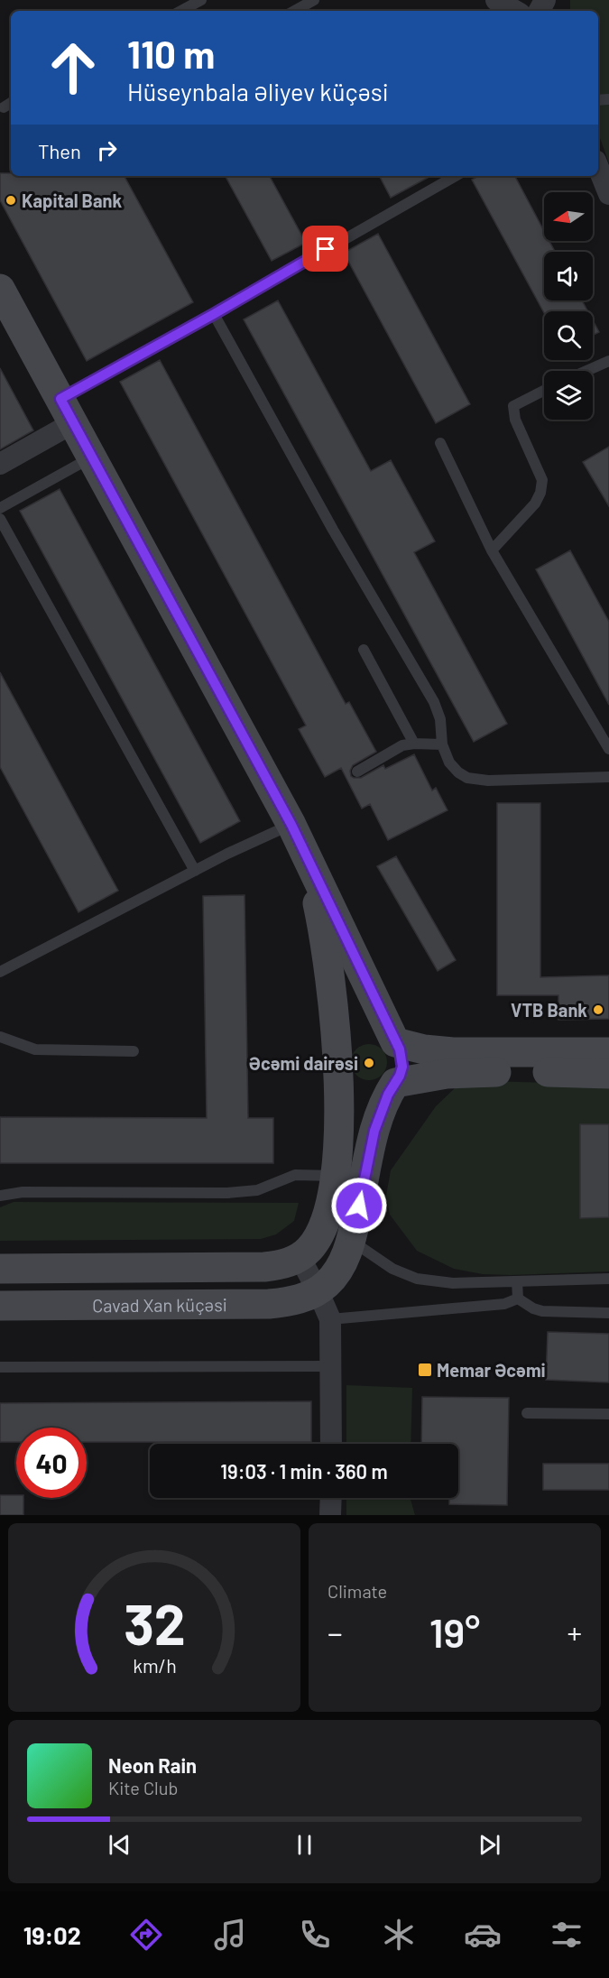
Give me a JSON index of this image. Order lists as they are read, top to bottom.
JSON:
{
  "streets": {
    "street": ["Cavad Xan küçəsi"]
  },
  "places": {
    "other": ["Kapital Bank", "VTB Bank", "Əcəmi dairəsi"],
    "transit": ["Memar Əcəmi"]
  },
  "north": "left",
  "page": {
    "turn": ["110 m", "Hüseynbala Əliyev küçəsi"],
    "then": "Then",
    "limit": "40",
    "trip": "19:03 · 1 min · 360 m",
    "tile": "Climate",
    "heat": ["−", "19°", "+"],
    "song": ["Neon Rain", "Kite Club"],
    "tabs": "19:02",
    "gauge": ["32", "km/h"]
  }
}
